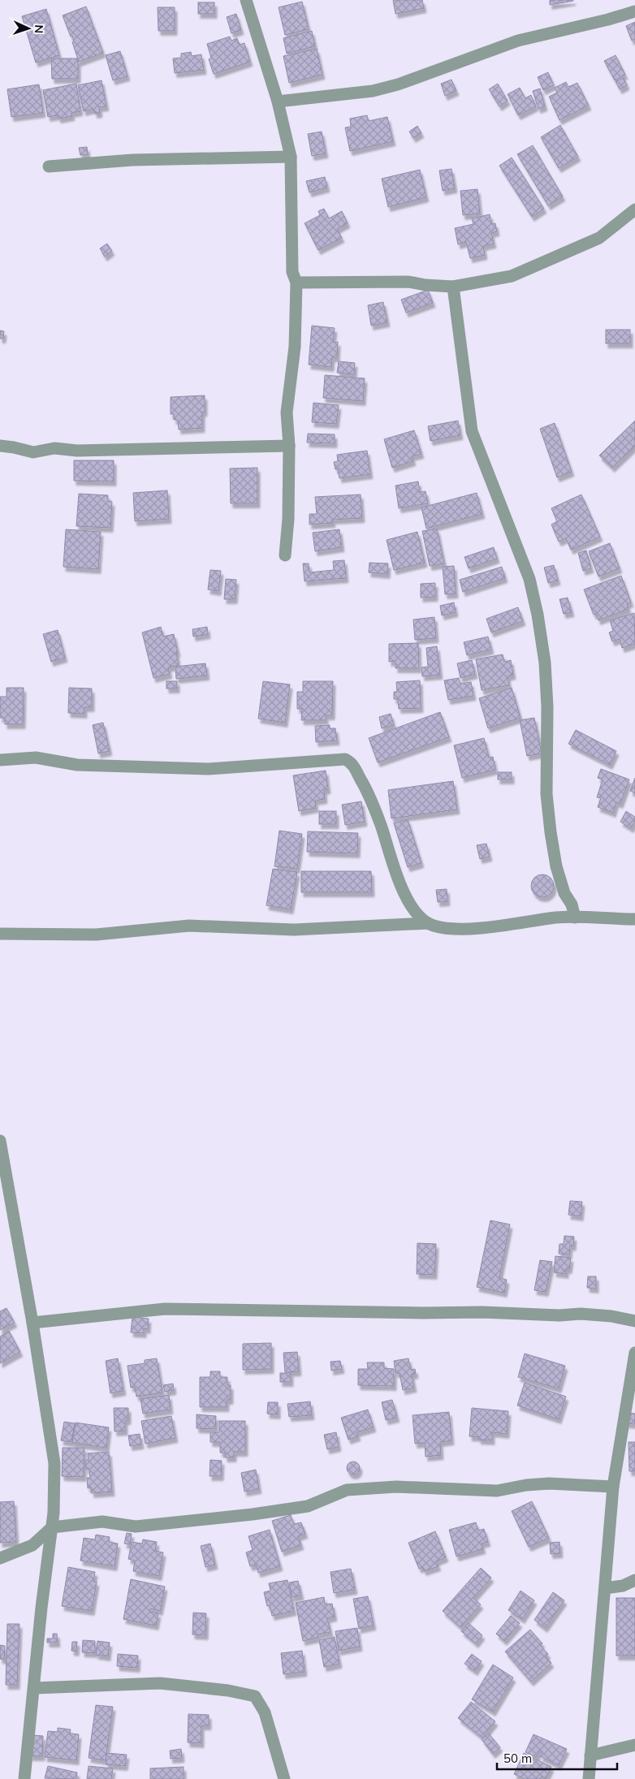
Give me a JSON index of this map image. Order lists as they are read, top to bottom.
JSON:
{
  "scale_bar": "50 m",
  "north": "right"
}
